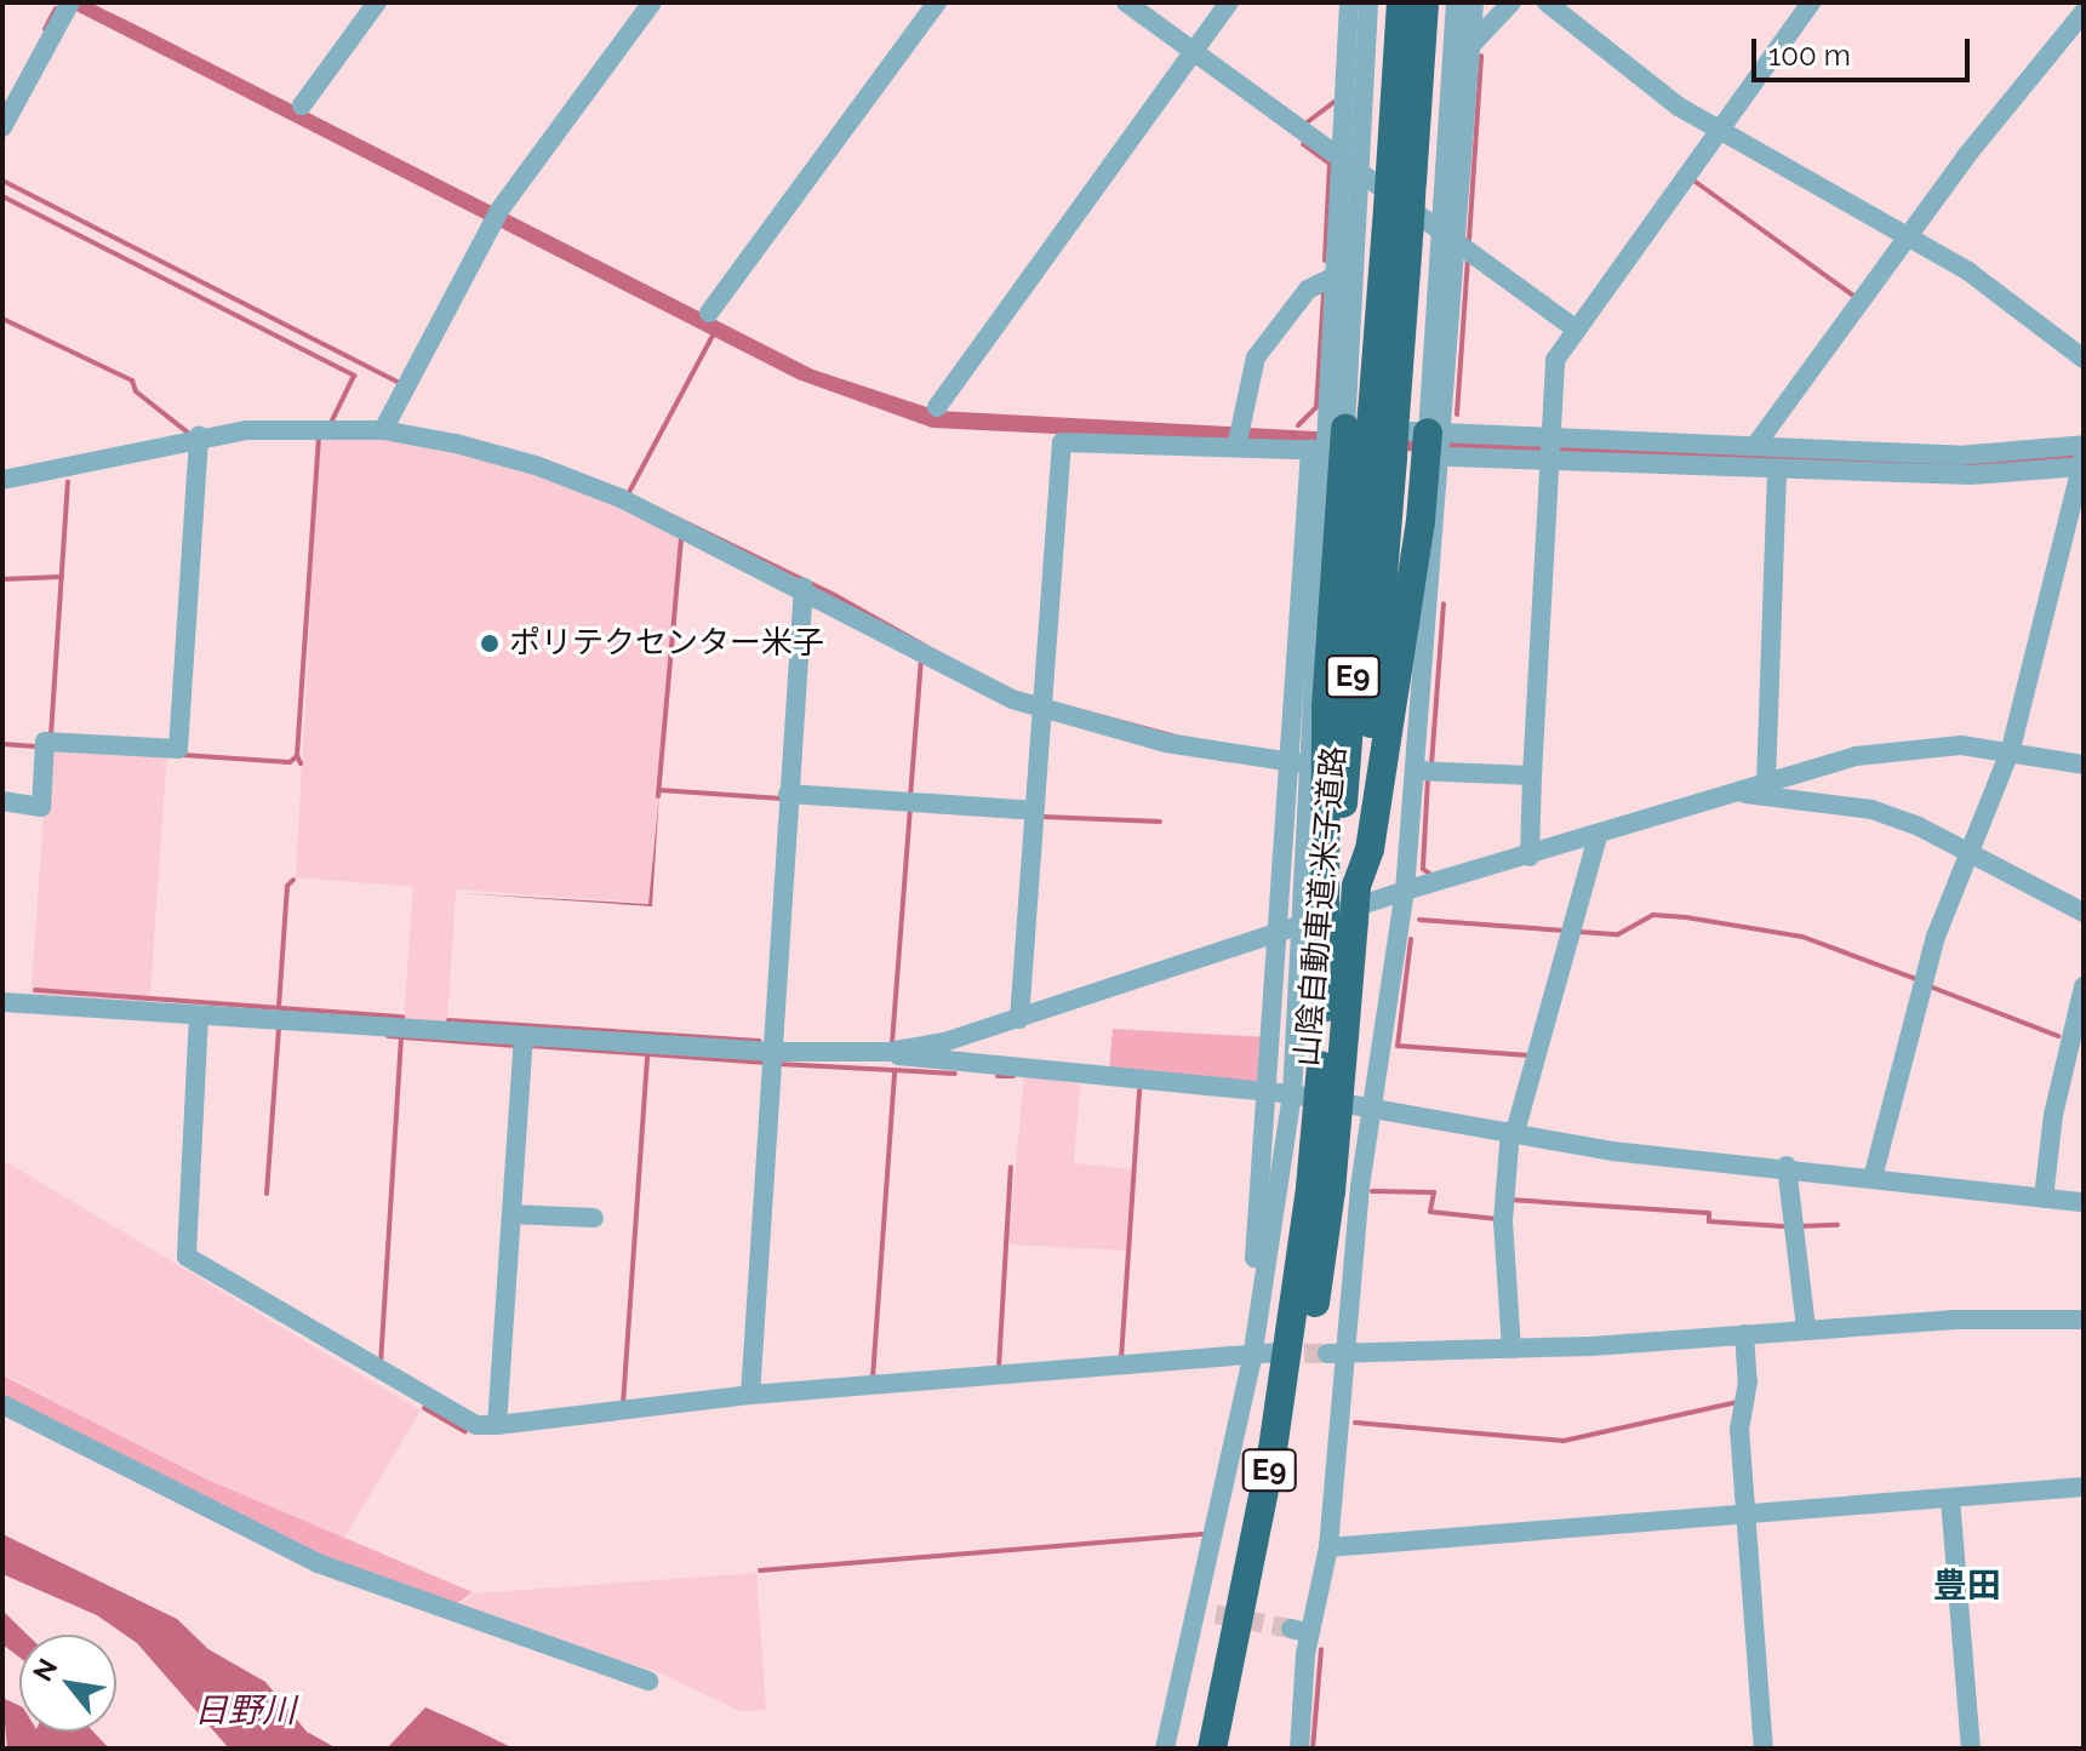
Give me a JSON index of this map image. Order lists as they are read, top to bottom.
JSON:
{
  "streets": {
    "highway": ["E9", "山陰自動車道;米子道路"]
  },
  "districts": ["豊田"],
  "water": ["日野川"],
  "places": ["ポリテクセンター米子"],
  "scale_bar": "100 m",
  "north": "top left"
}
